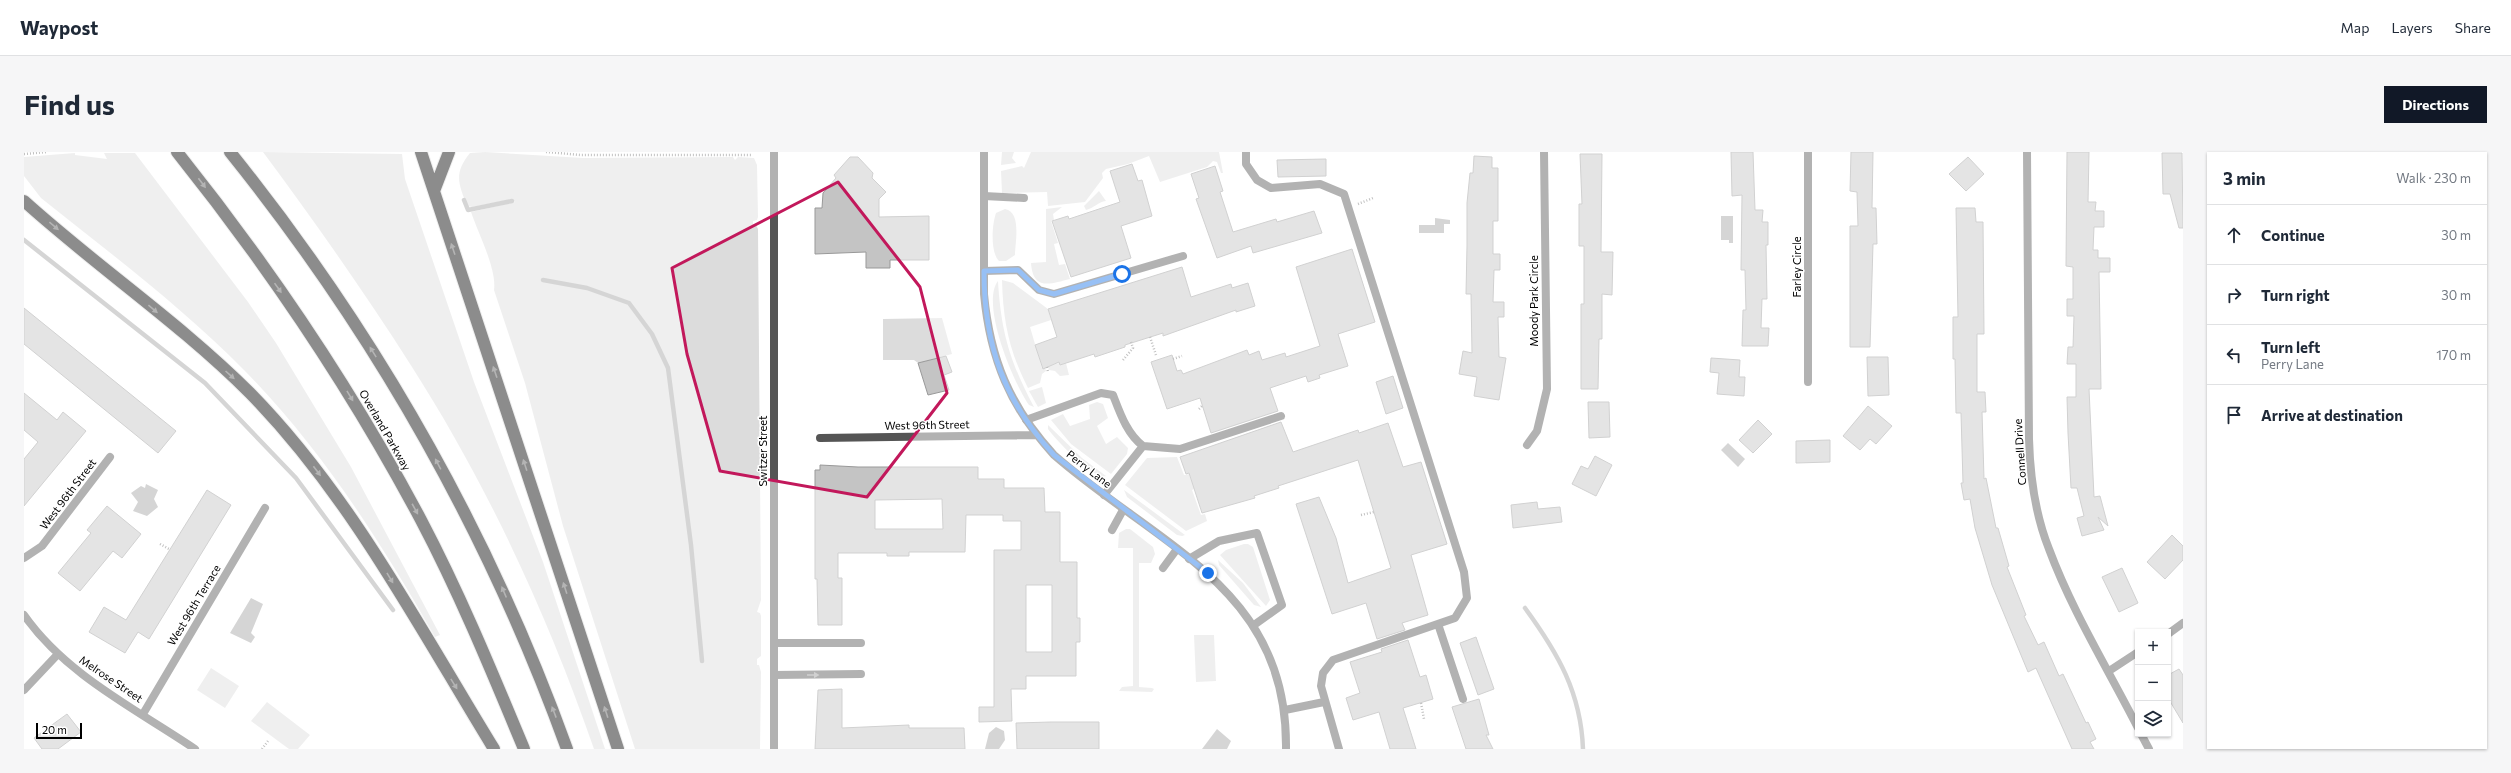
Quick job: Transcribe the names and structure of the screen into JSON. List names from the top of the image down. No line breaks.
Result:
{"streets":{"highway":["Overland Parkway"],"street":["Farley Circle","Moody Park Circle","West 96th Street","Switzer Street","Connell Drive","Perry Lane","West 96th Terrace","Melrose Street"]},"crossings":[["West 96th Street","Perry Lane"],["West 96th Terrace","Melrose Street"]],"scale_bar":"20 m","page":{"header":"Waypost","nav":["Map","Layers","Share"],"buttons":"Directions","title":"Find us","heading":["3 min","Walk · 230 m"],"list":[["Continue","30 m"],["Turn right","30 m"],["Turn left","Perry Lane","170 m"],"Arrive at destination"],"map_buttons":["+","−"],"scale":"20 m"}}
